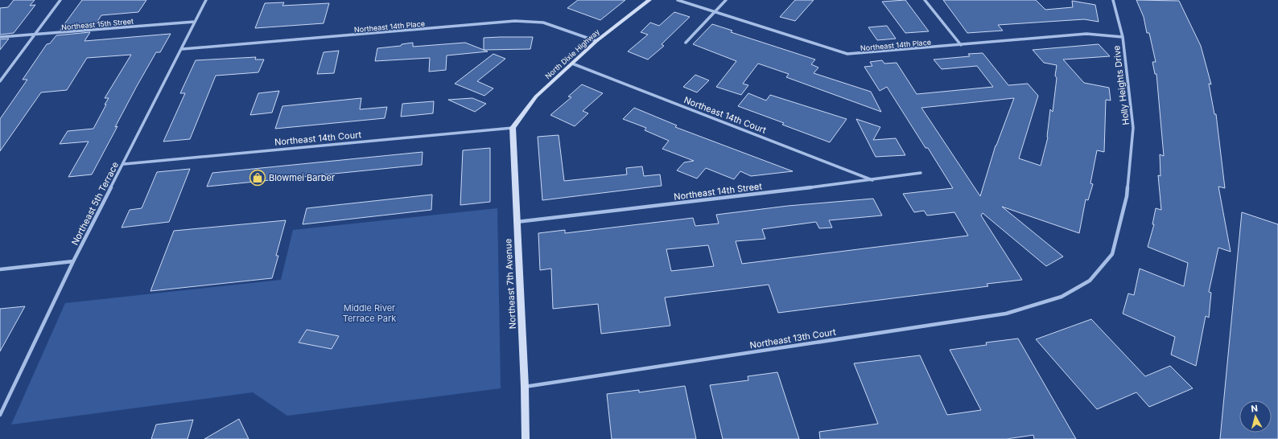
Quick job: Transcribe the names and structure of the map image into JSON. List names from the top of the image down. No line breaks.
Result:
{"streets":{"street":["Northeast 15th Street","Northeast 14th Place","North Dixie Highway","Holly Heights Drive","Northeast 14th Court","Northeast 14th Street","Northeast 5th Terrace","Northeast 7th Avenue","Northeast 13th Court"]},"crossings":[["Northeast 15th Street","Northeast 5th Terrace"],["Northeast 14th Place","North Dixie Highway"],["Northeast 14th Place","Holly Heights Drive"],["Northeast 14th Place","Northeast 5th Terrace"],["North Dixie Highway","Northeast 14th Court"],["North Dixie Highway","Northeast 7th Avenue"],["Holly Heights Drive","Northeast 13th Court"],["Northeast 14th Court","Northeast 14th Street"],["Northeast 14th Court","Northeast 5th Terrace"],["Northeast 14th Court","Northeast 7th Avenue"],["Northeast 14th Street","Northeast 7th Avenue"],["Northeast 7th Avenue","Northeast 13th Court"]],"parks":["Middle River Terrace Park"],"places":{"shop":["Blowmei Barber"]},"north":"top"}
